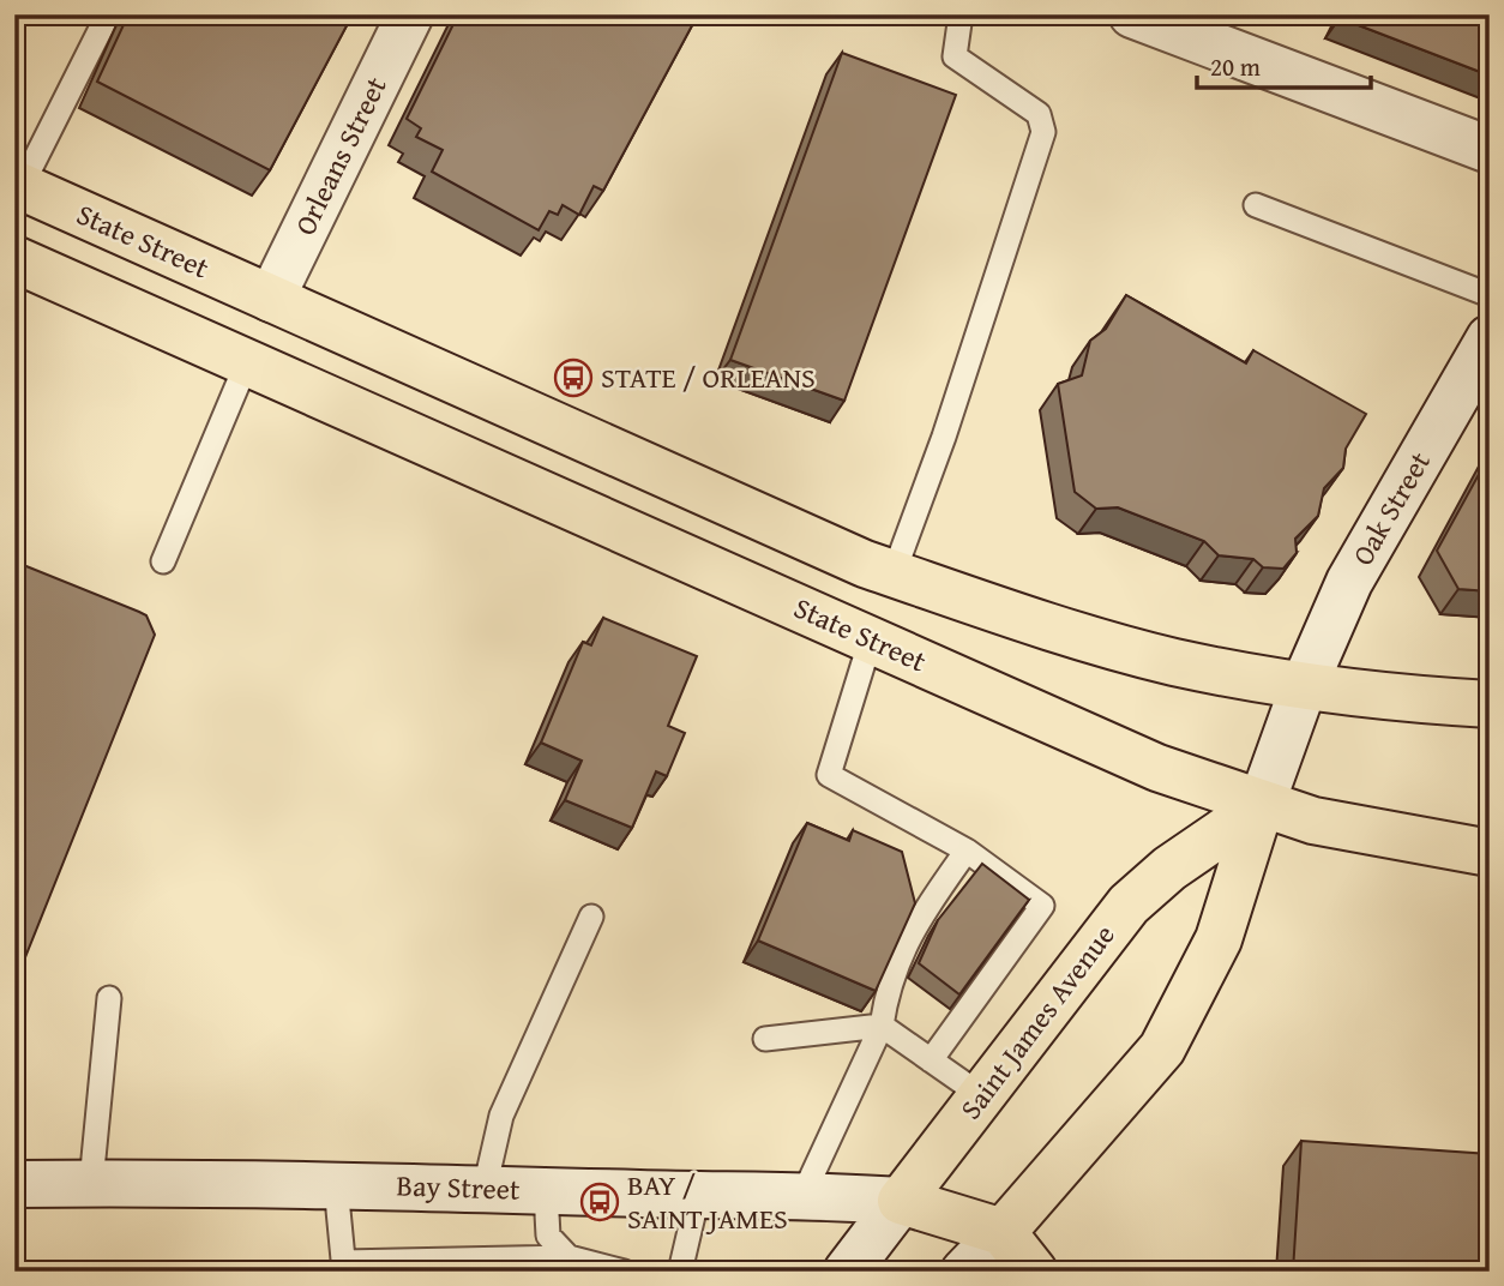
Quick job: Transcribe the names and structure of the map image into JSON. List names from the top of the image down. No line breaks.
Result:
{"streets":{"main road":["Orleans Street","State Street","Oak Street","Saint James Avenue","Bay Street"]},"crossings":[["Orleans Street","State Street"],["State Street","Oak Street"],["State Street","Saint James Avenue"],["Saint James Avenue","Bay Street"]],"places":{"bus stop":["STATE / ORLEANS","BAY / SAINT JAMES"]},"scale_bar":"20 m"}
